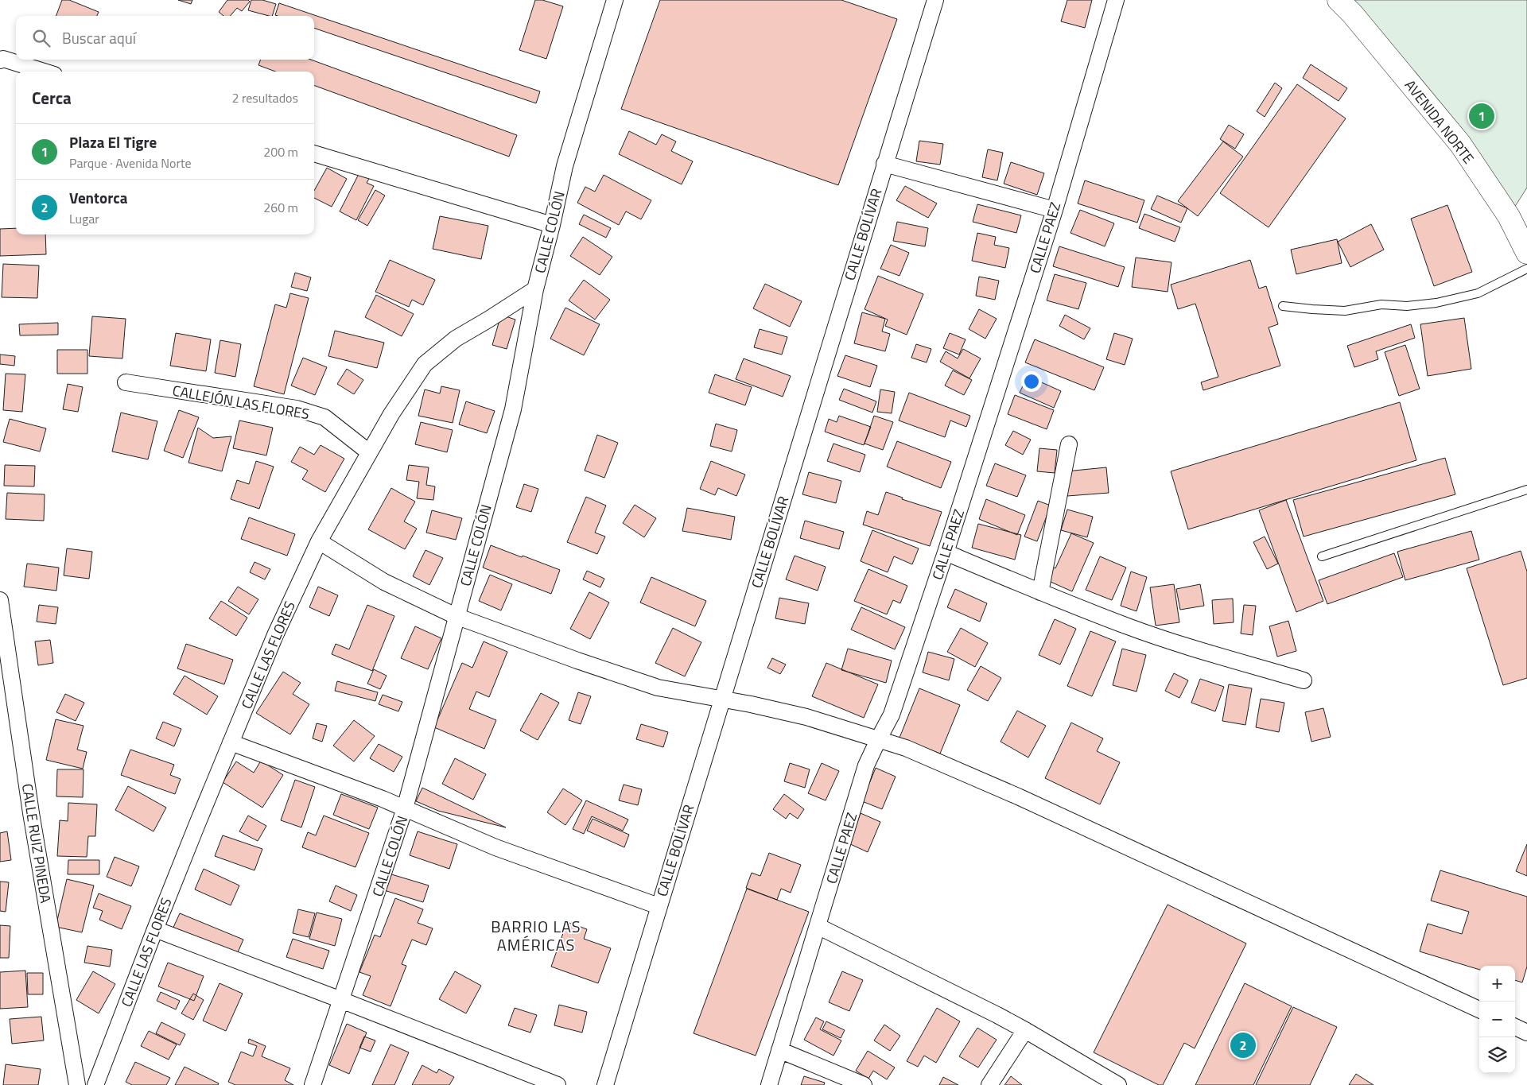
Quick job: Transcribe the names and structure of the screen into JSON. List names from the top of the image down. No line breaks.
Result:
{"streets":{"highway":["AVENIDA NORTE"],"street":["CALLE COLÓN","CALLE BOLÍVAR","CALLE PAEZ","CALLEJÓN LAS FLORES","CALLE LAS FLORES","CALLE RUIZ PINEDA"]},"crossings":[["CALLE COLÓN","CALLE LAS FLORES"],["CALLEJÓN LAS FLORES","CALLE LAS FLORES"]],"districts":["BARRIO LAS AMÉRICAS"],"page":{"search":"Buscar aquí","heading":["Cerca","2 resultados"],"pins":["1","2"],"list":[{"mark":"1","name":"Plaza El Tigre","note":"Parque · Avenida Norte","value":"200 m"},{"mark":"2","name":"Ventorca","note":"Lugar","value":"260 m"}],"map_buttons":["+","−"]}}
